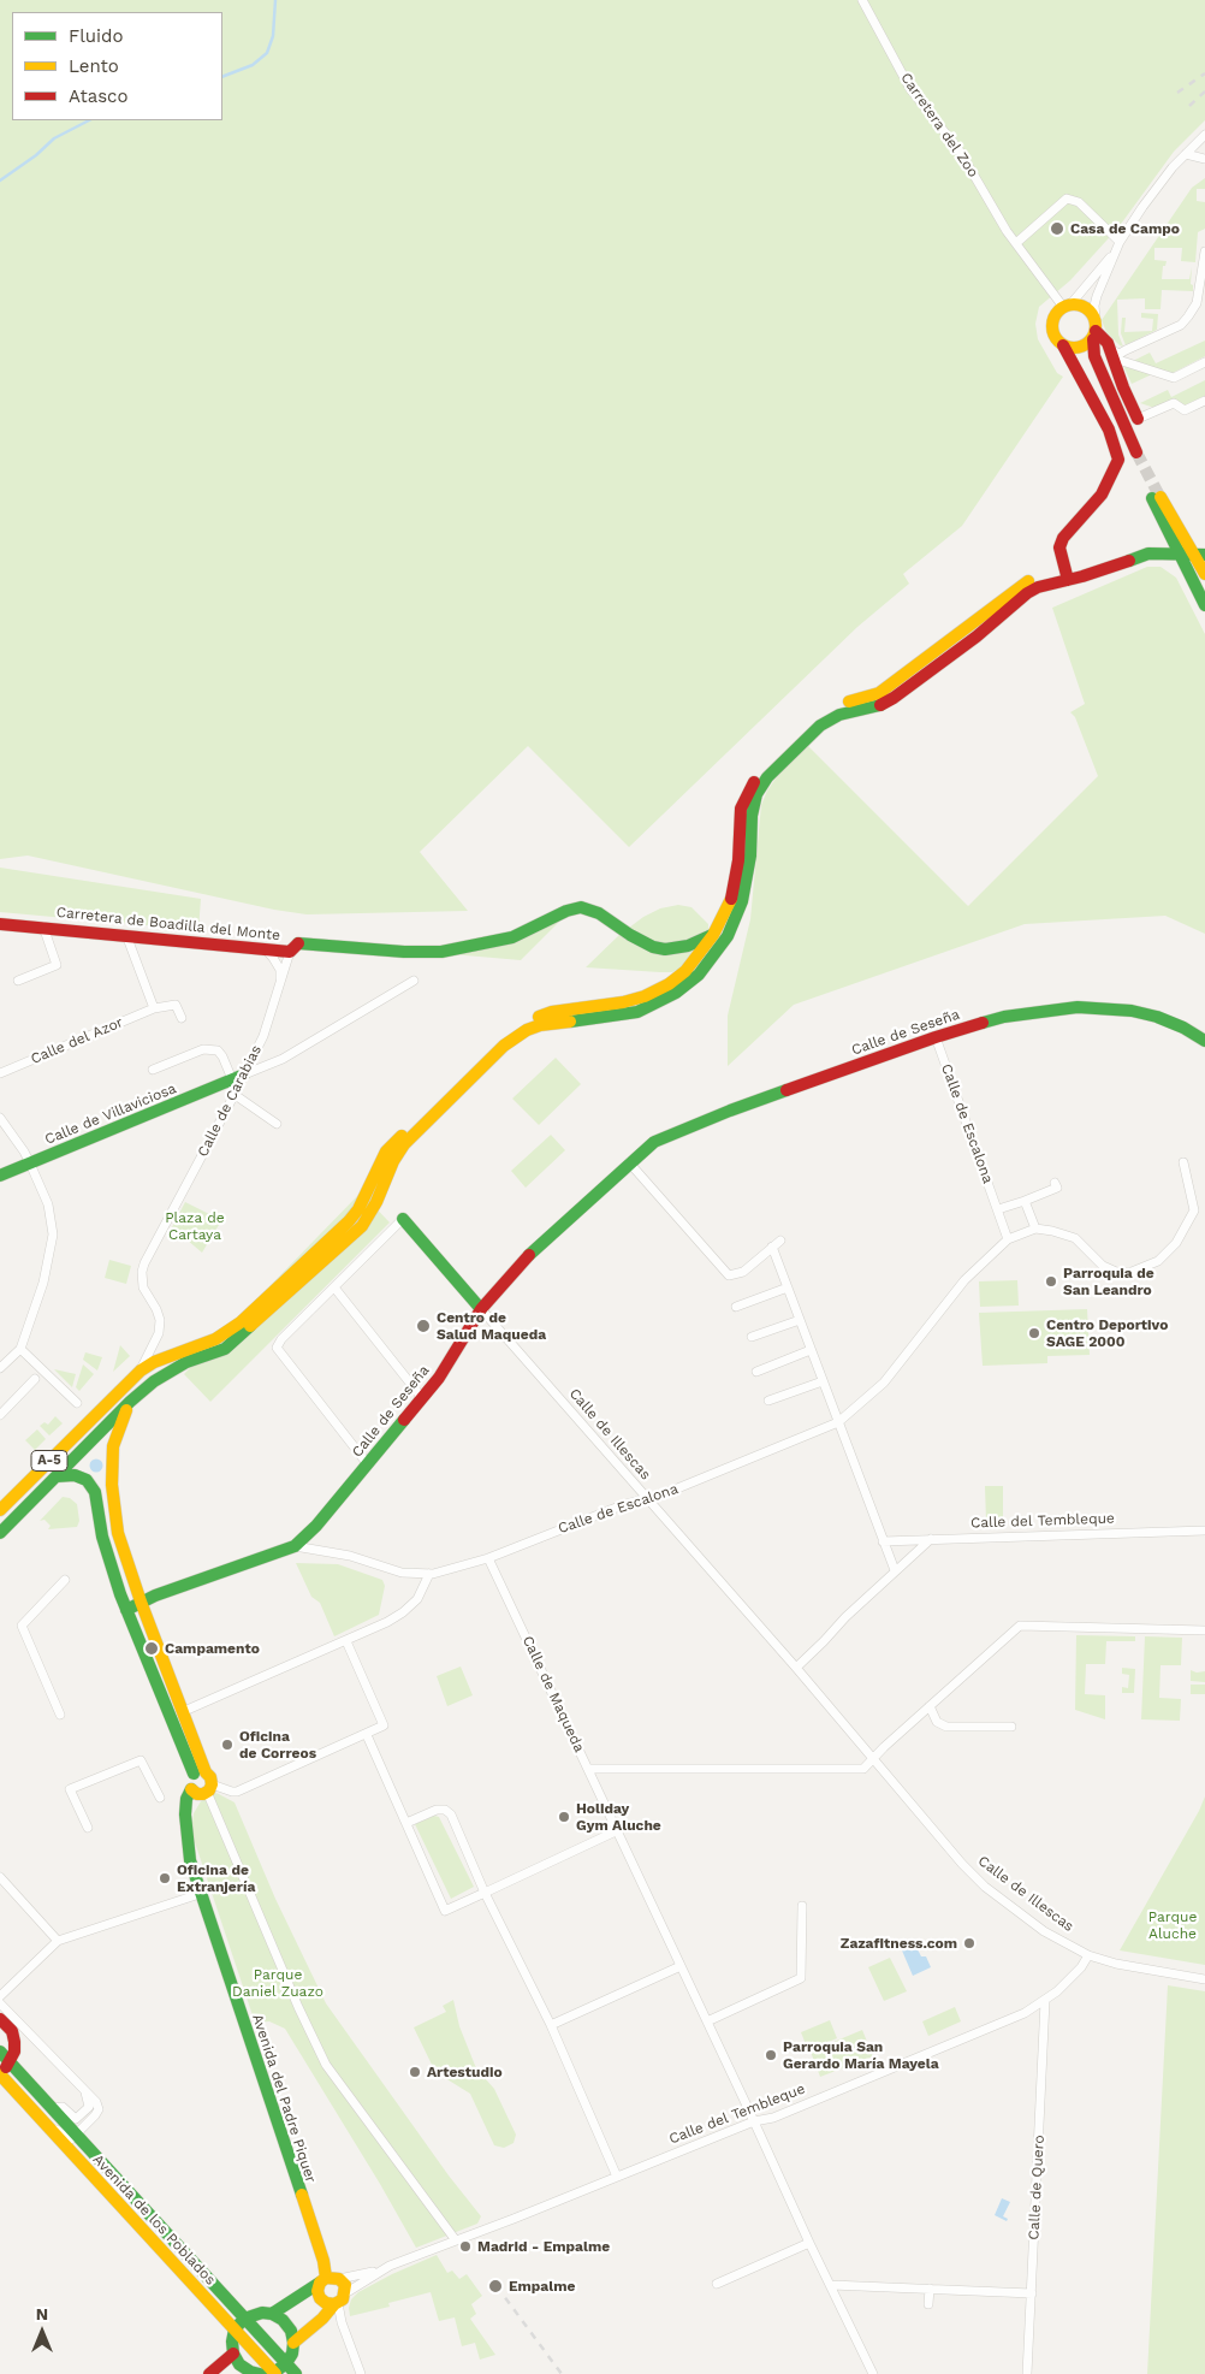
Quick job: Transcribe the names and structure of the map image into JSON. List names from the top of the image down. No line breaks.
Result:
{"streets":{"main road":["Carretera de Boadilla del Monte","Calle de Seseña","Calle de Villaviciosa","Calle de Illescas","A-5","Calle del Tembleque","Avenida del Padre Piquer","Avenida de los Poblados"],"street":["Carretera del Zoo","Calle del Azor","Calle de Carabias","Calle de Escalona","Calle de Maqueda","Calle de Quero"]},"crossings":[["Carretera de Boadilla del Monte","Calle de Carabias"],["Calle de Seseña","Calle de Escalona"],["Calle de Seseña","Calle de Illescas"],["Calle de Carabias","Calle de Villaviciosa"],["Calle de Carabias","A-5"],["Calle de Escalona","Calle de Illescas"],["Calle de Escalona","Calle de Maqueda"],["Calle de Illescas","Calle del Tembleque"],["Calle del Tembleque","Calle de Maqueda"],["Calle del Tembleque","Avenida del Padre Piquer"],["Calle del Tembleque","Calle de Quero"]],"parks":["Plaza de Cartaya","Parque Aluche","Parque Daniel Zuazo"],"places":["Casa de Campo","Parroquia de San Leandro","Centro de Salud Maqueda","Centro Deportivo SAGE 2000","Campamento","Oficina de Correos","Holiday Gym Aluche","Oficina de Extranjería","Zazafitness.com","Parroquia San Gerardo María Mayela","Artestudio","Madrid - Empalme","Empalme"],"legend":["Fluido","Lento","Atasco"],"north":"top"}
